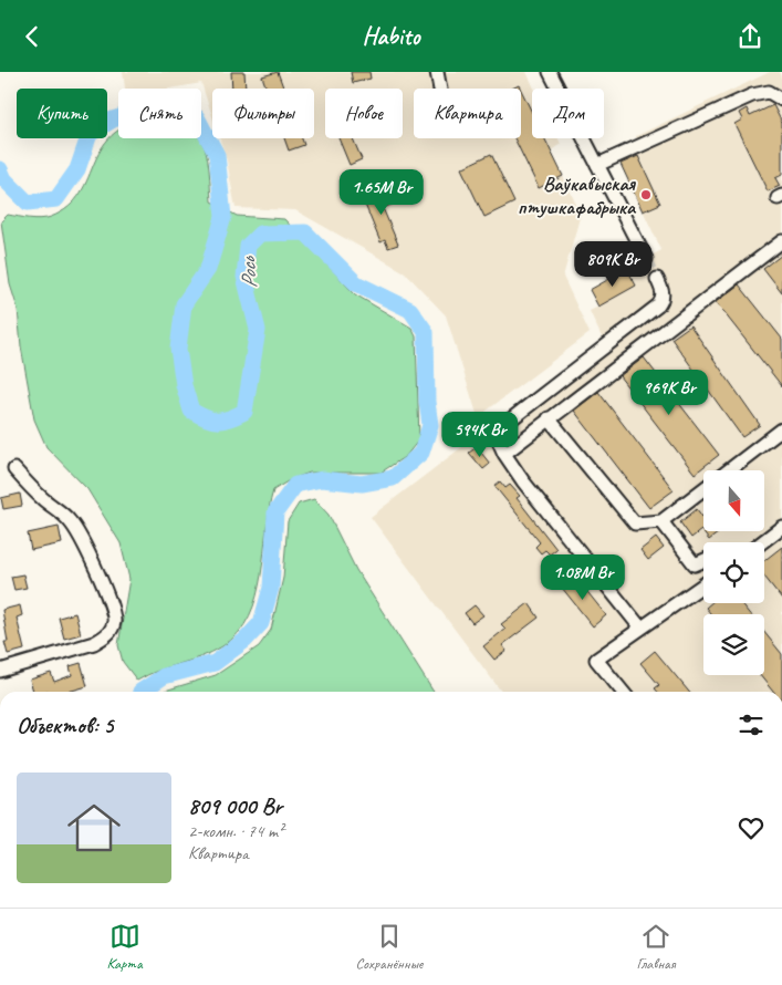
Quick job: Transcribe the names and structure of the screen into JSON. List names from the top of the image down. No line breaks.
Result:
{"water":["Рось"],"places":["Ваўкавыская птушкафабрыка"],"north":"bottom","page":{"header":"Habito","chip":["Купить","Снять","Фильтры","Новое","Квартира","Дом"],"price":["1.65M Br","809K Br","969K Br","594K Br","1.08M Br"],"heading":"Объектов: 5","list":[{"name":"809 000 Br","note":"2-комн. · 74 m² · Квартира"}],"tabs":["Карта","Сохранённые","Главная"]}}
